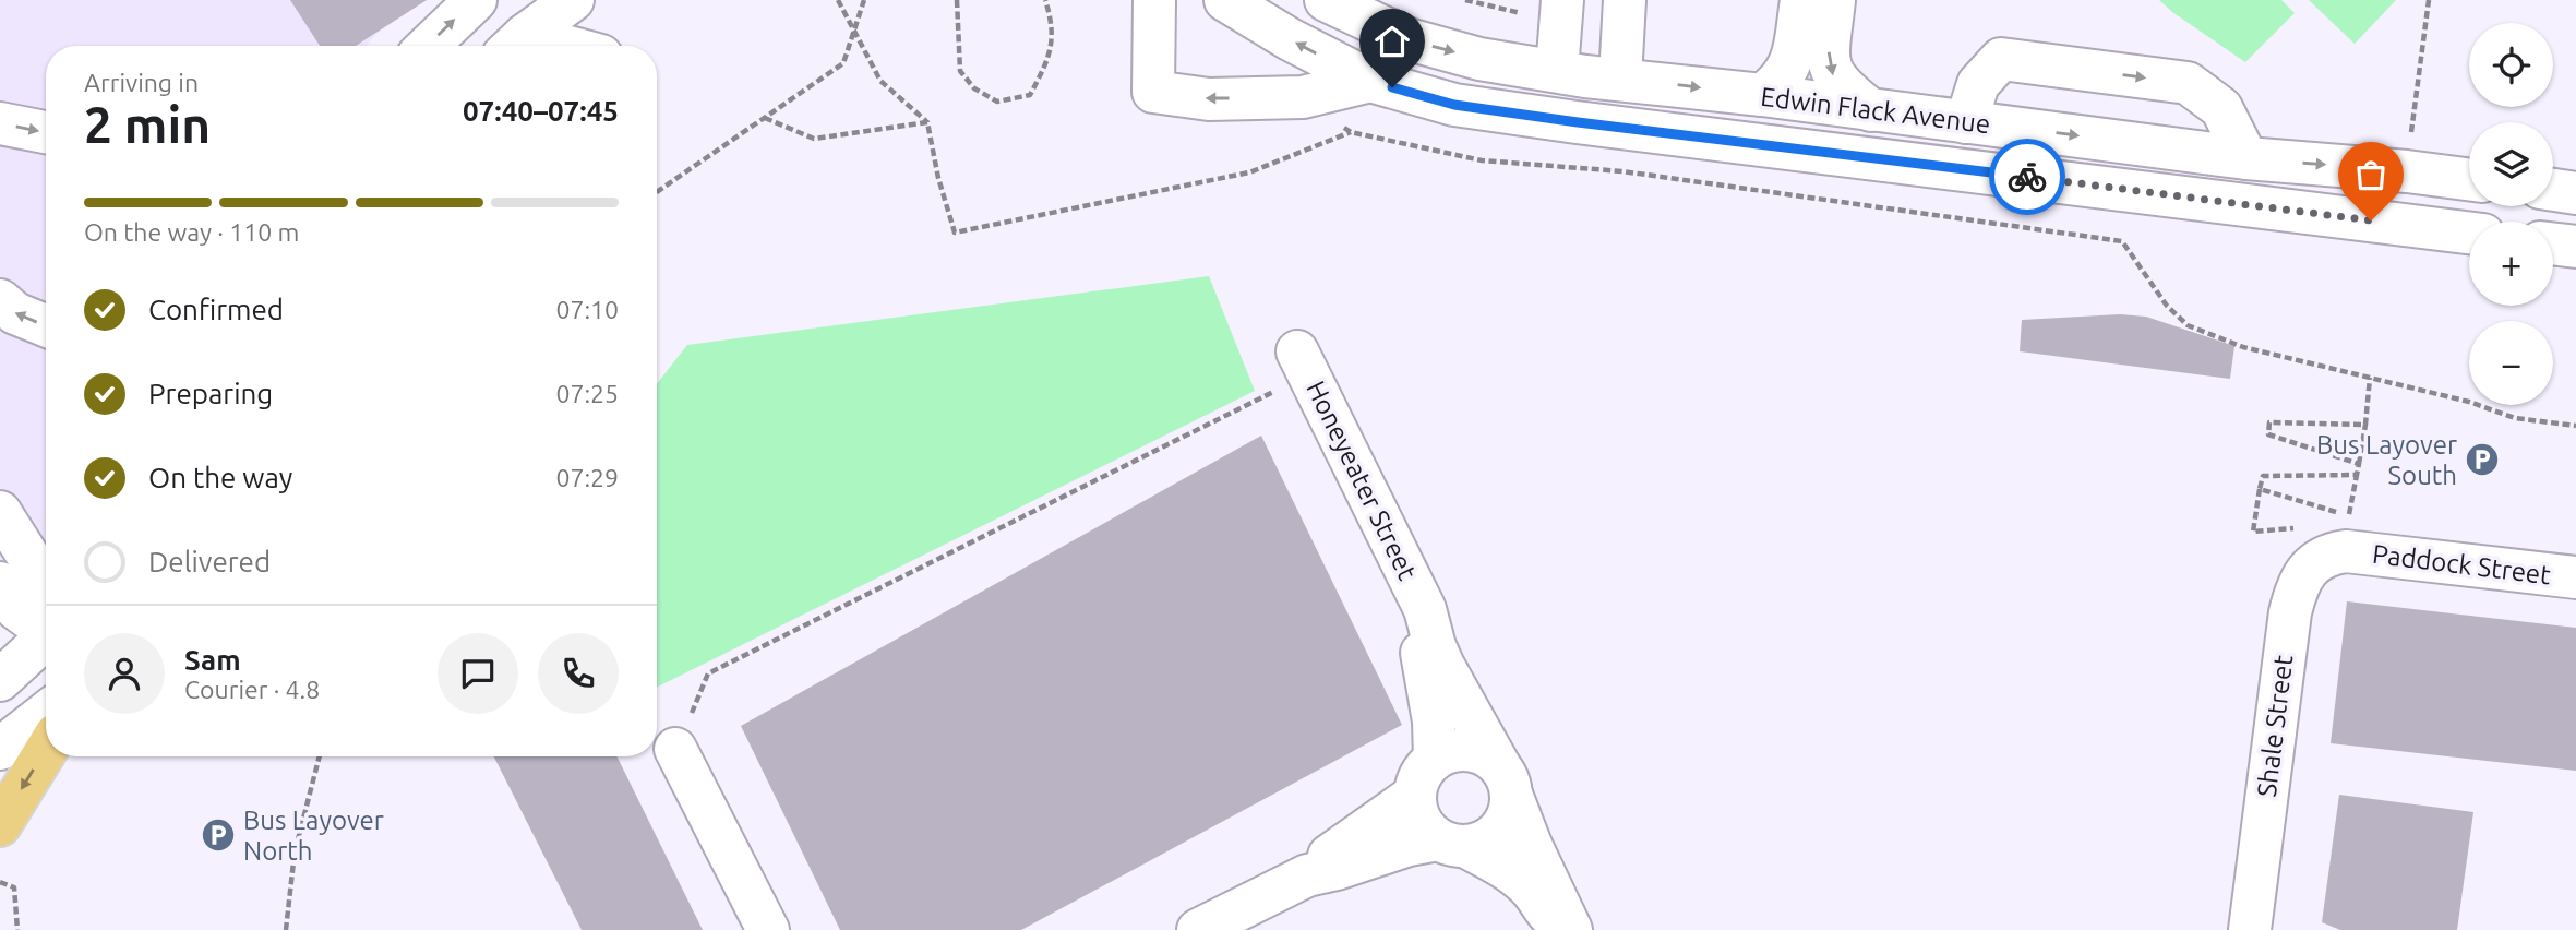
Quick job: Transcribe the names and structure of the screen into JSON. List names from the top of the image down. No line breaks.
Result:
{"streets":{"street":["Edwin Flack Avenue","Honeyeater Street","Paddock Street","Shale Street"]},"crossings":[["Paddock Street","Shale Street"]],"places":{"parking":["Bus Layover South","Bus Layover North"]},"page":{"map_buttons":["+","−"],"heading":["2 min","Arriving in","07:40–07:45"],"panel":["Sam","Courier · 4.8"],"bar":"On the way · 110 m","list":[["Confirmed","07:10"],["Preparing","07:25"],["On the way","07:29"],"Delivered"]}}
